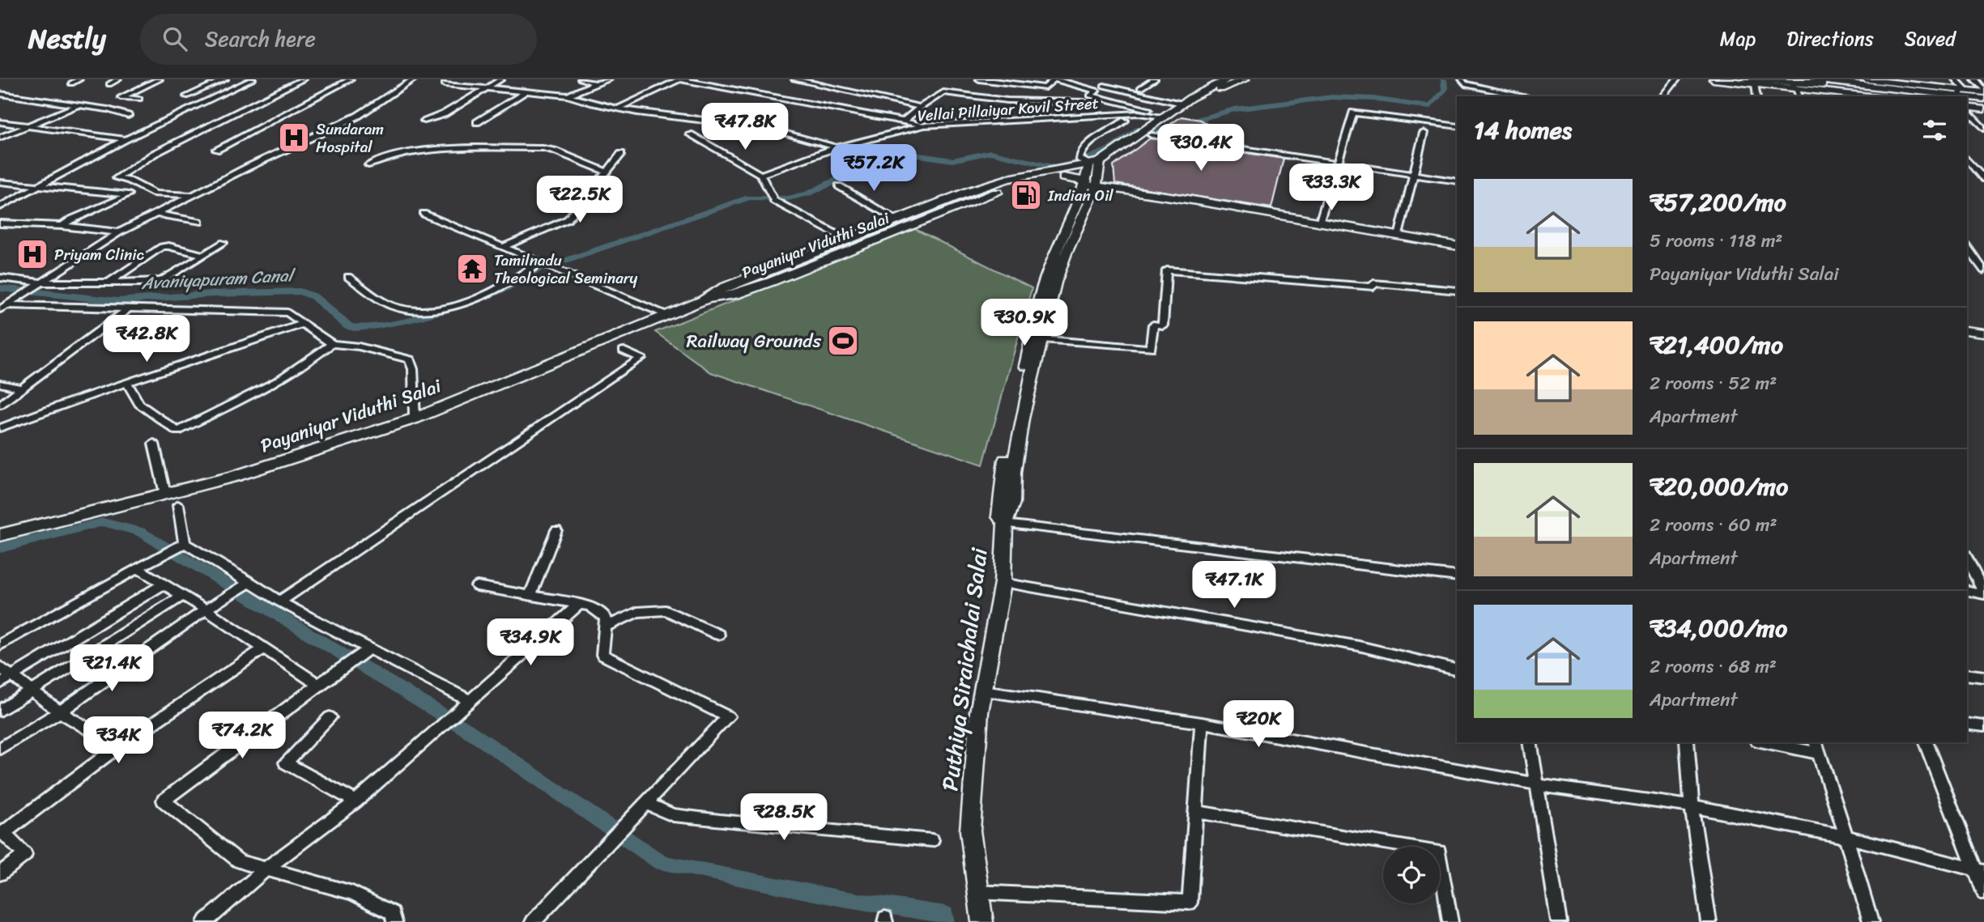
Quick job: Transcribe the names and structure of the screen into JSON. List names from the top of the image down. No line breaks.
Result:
{"streets":{"main road":["Payaniyar Viduthi Salai","Puthiya Siraichalai Salai"],"street":["Vellai Pillaiyar Kovil Street"]},"crossings":[["Payaniyar Viduthi Salai","Puthiya Siraichalai Salai"]],"water":["Avaniyapuram Canal"],"places":{"hospital":["Sundaram Hospital","Priyam Clinic"],"fuel station":["Indian Oil"],"temple":["Tamilnadu Theological Seminary"],"sports":["Railway Grounds"]},"page":{"header":"Nestly","search":"Search here","nav":["Map","Directions","Saved"],"heading":"14 homes","price":["₹47.8K","₹30.4K","₹57.2K","₹33.3K","₹22.5K","₹30.9K","₹42.8K","₹47.1K","₹34.9K","₹21.4K","₹20K","₹74.2K","₹34K","₹28.5K"],"list":[{"name":"₹57,200/mo","note":"5 rooms · 118 m² · Payaniyar Viduthi Salai"},{"name":"₹21,400/mo","note":"2 rooms · 52 m² · Apartment"},{"name":"₹20,000/mo","note":"2 rooms · 60 m² · Apartment"},{"name":"₹34,000/mo","note":"2 rooms · 68 m² · Apartment"}]}}
